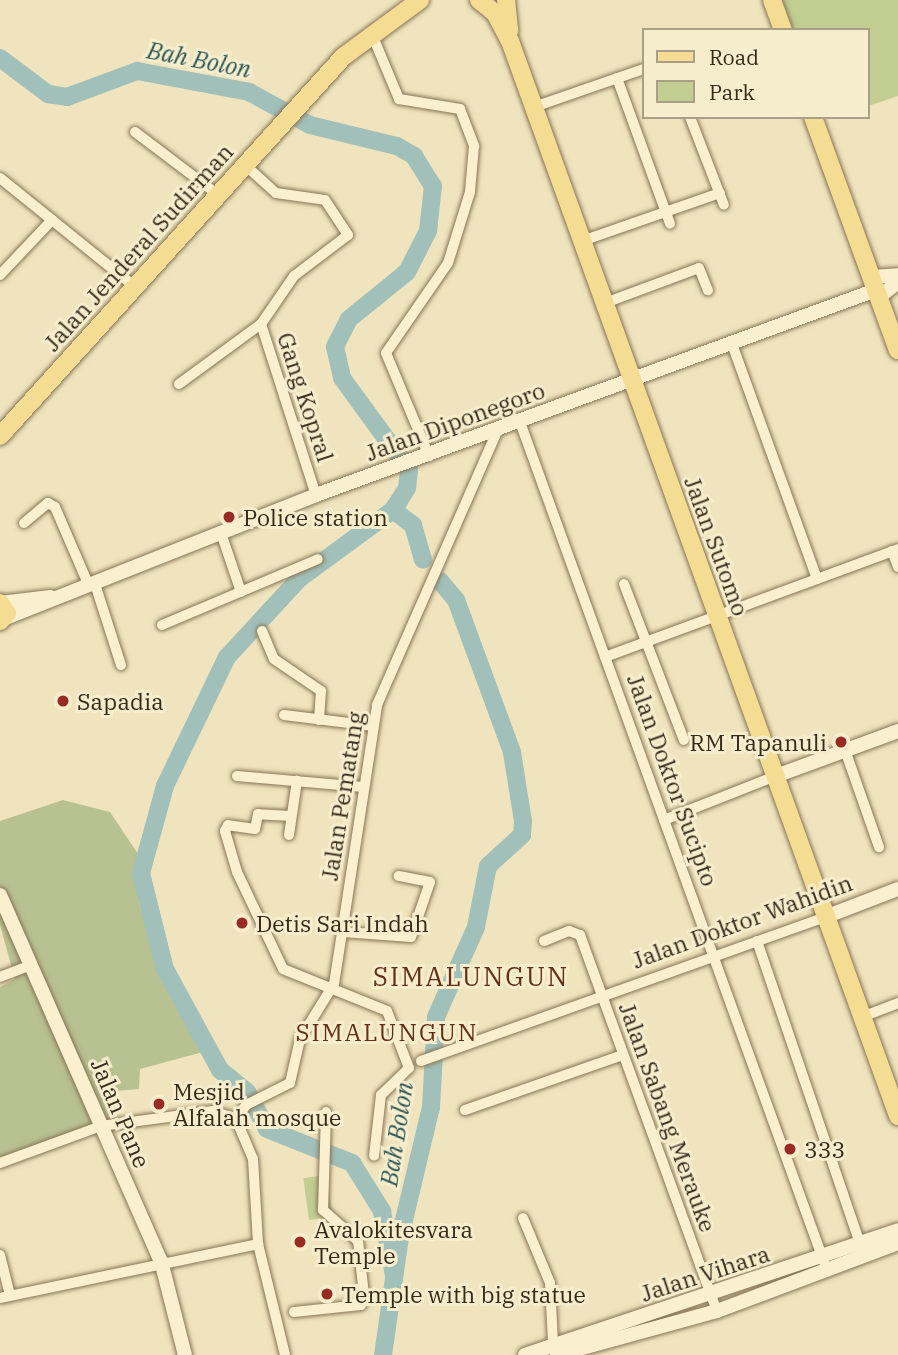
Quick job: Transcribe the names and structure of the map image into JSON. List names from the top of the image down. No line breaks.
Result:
{"streets":{"main road":["Jalan Jenderal Sudirman","Jalan Sutomo"],"street":["Gang Kopral","Jalan Diponegoro","Jalan Doktor Sucipto","Jalan Pematang","Jalan Doktor Wahidin","Jalan Pane","Jalan Sabang Merauke","Jalan Vihara"]},"crossings":[["Jalan Jenderal Sudirman","Gang Kopral"],["Gang Kopral","Jalan Diponegoro"],["Jalan Diponegoro","Jalan Sutomo"],["Jalan Diponegoro","Jalan Doktor Sucipto"],["Jalan Diponegoro","Jalan Pematang"],["Jalan Sutomo","Jalan Doktor Wahidin"],["Jalan Doktor Sucipto","Jalan Doktor Wahidin"],["Jalan Doktor Sucipto","Jalan Vihara"],["Jalan Doktor Wahidin","Jalan Sabang Merauke"],["Jalan Sabang Merauke","Jalan Vihara"]],"districts":["SIMALUNGUN","SIMALUNGUN"],"water":["Bah Bolon"],"places":["Police station","Sapadia","RM Tapanuli","Detis Sari Indah","Mesjid Alfalah mosque","333","Avalokitesvara Temple","Temple with big statue"],"legend":["Road","Park"]}
